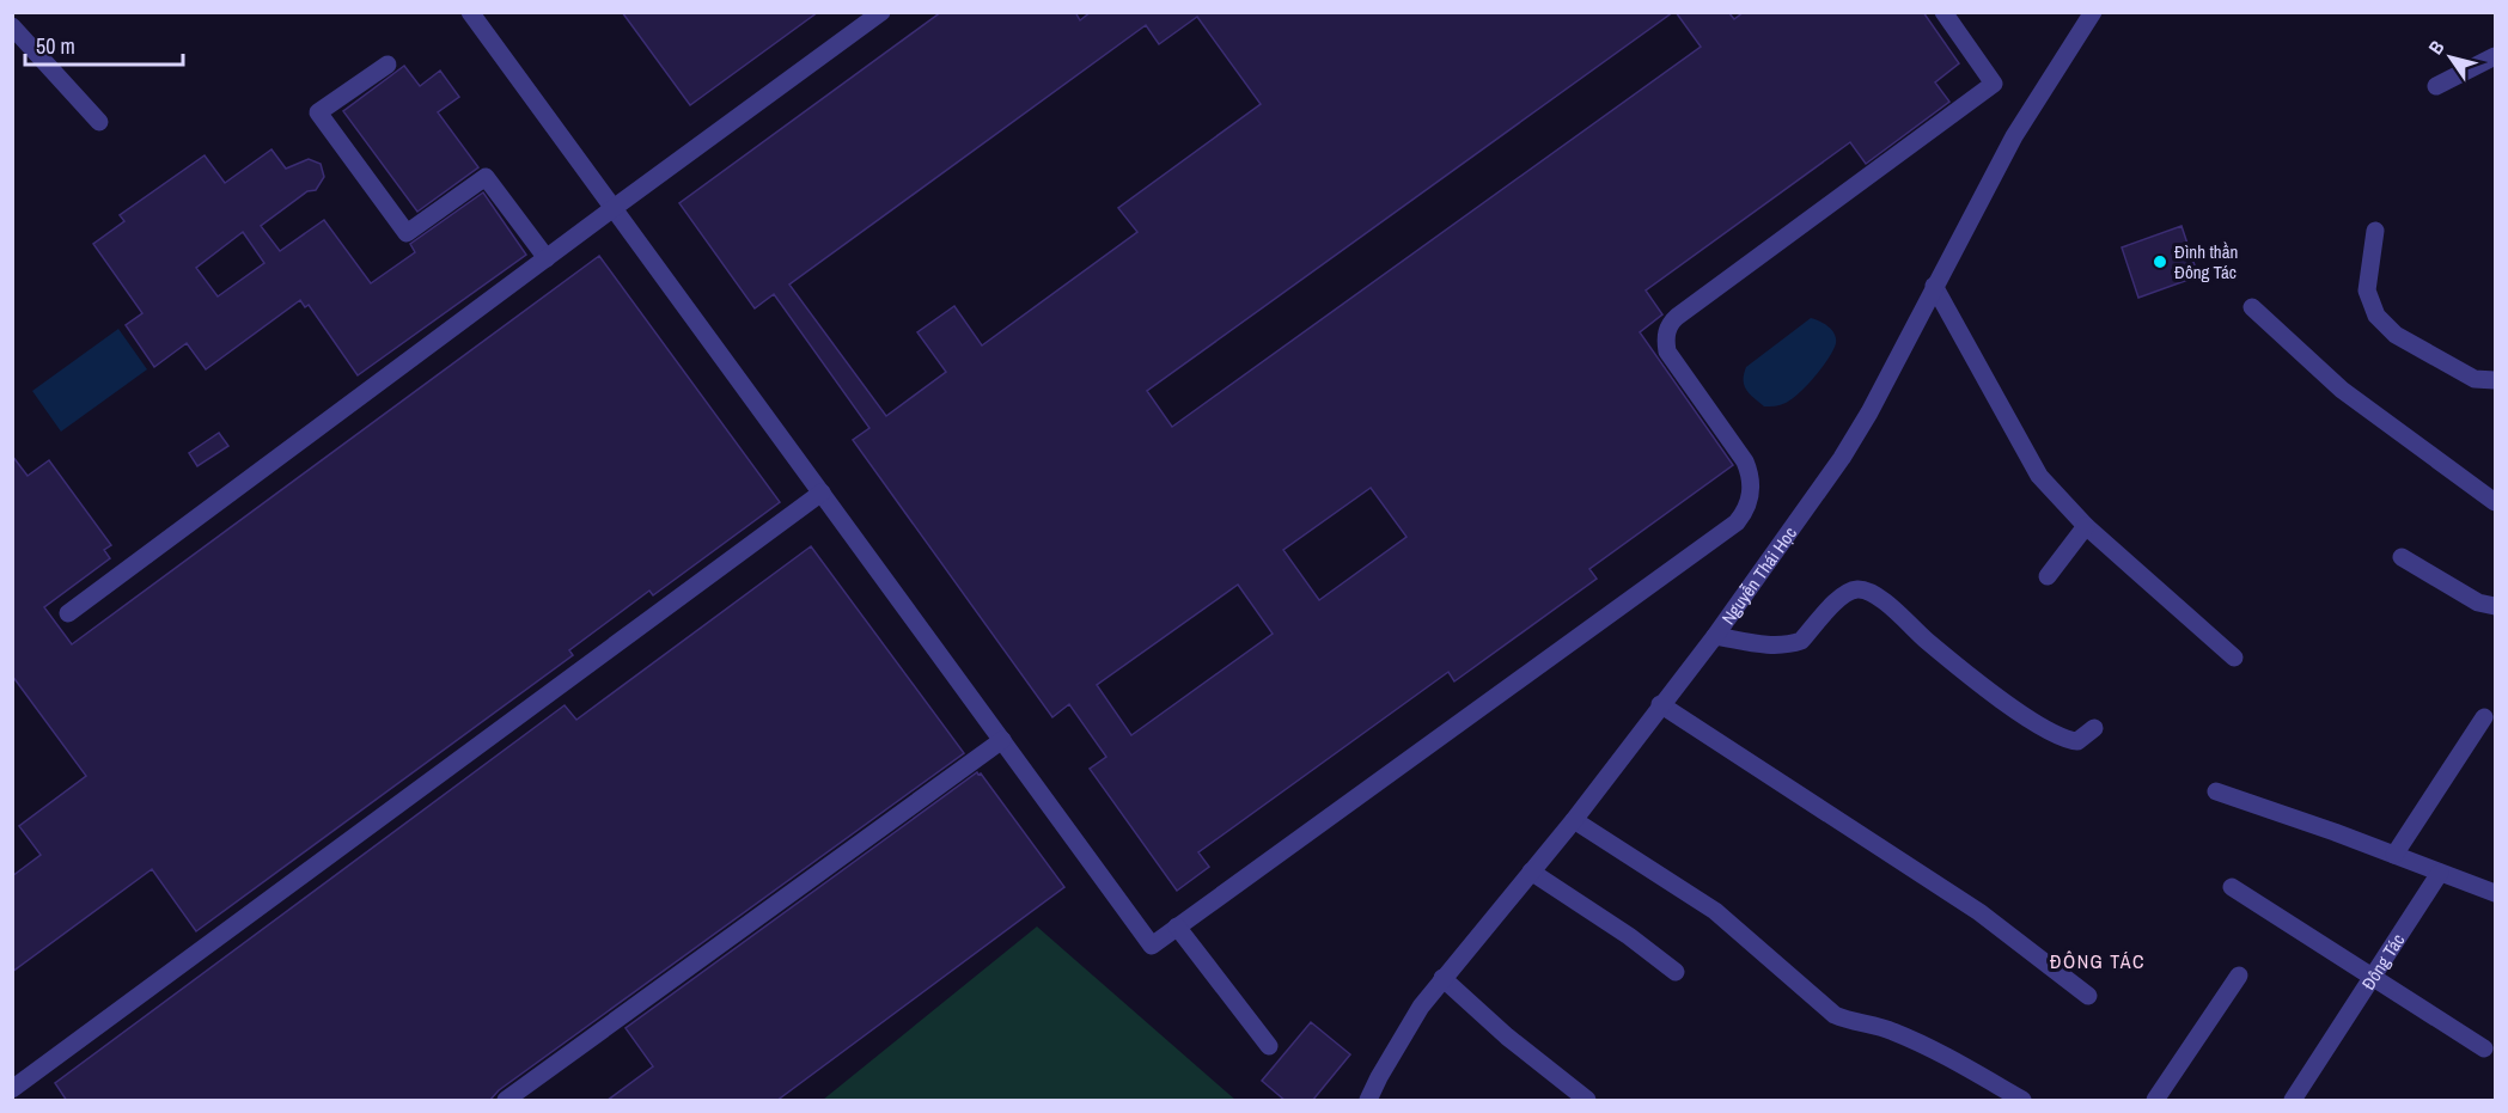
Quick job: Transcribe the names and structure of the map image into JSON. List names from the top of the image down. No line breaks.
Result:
{"streets":{"street":["Nguyễn Thái Học","Đông Tác"]},"districts":["ĐÔNG TÁC"],"places":["Đình thần Đông Tác"],"scale_bar":"50 m","north":"top left"}
